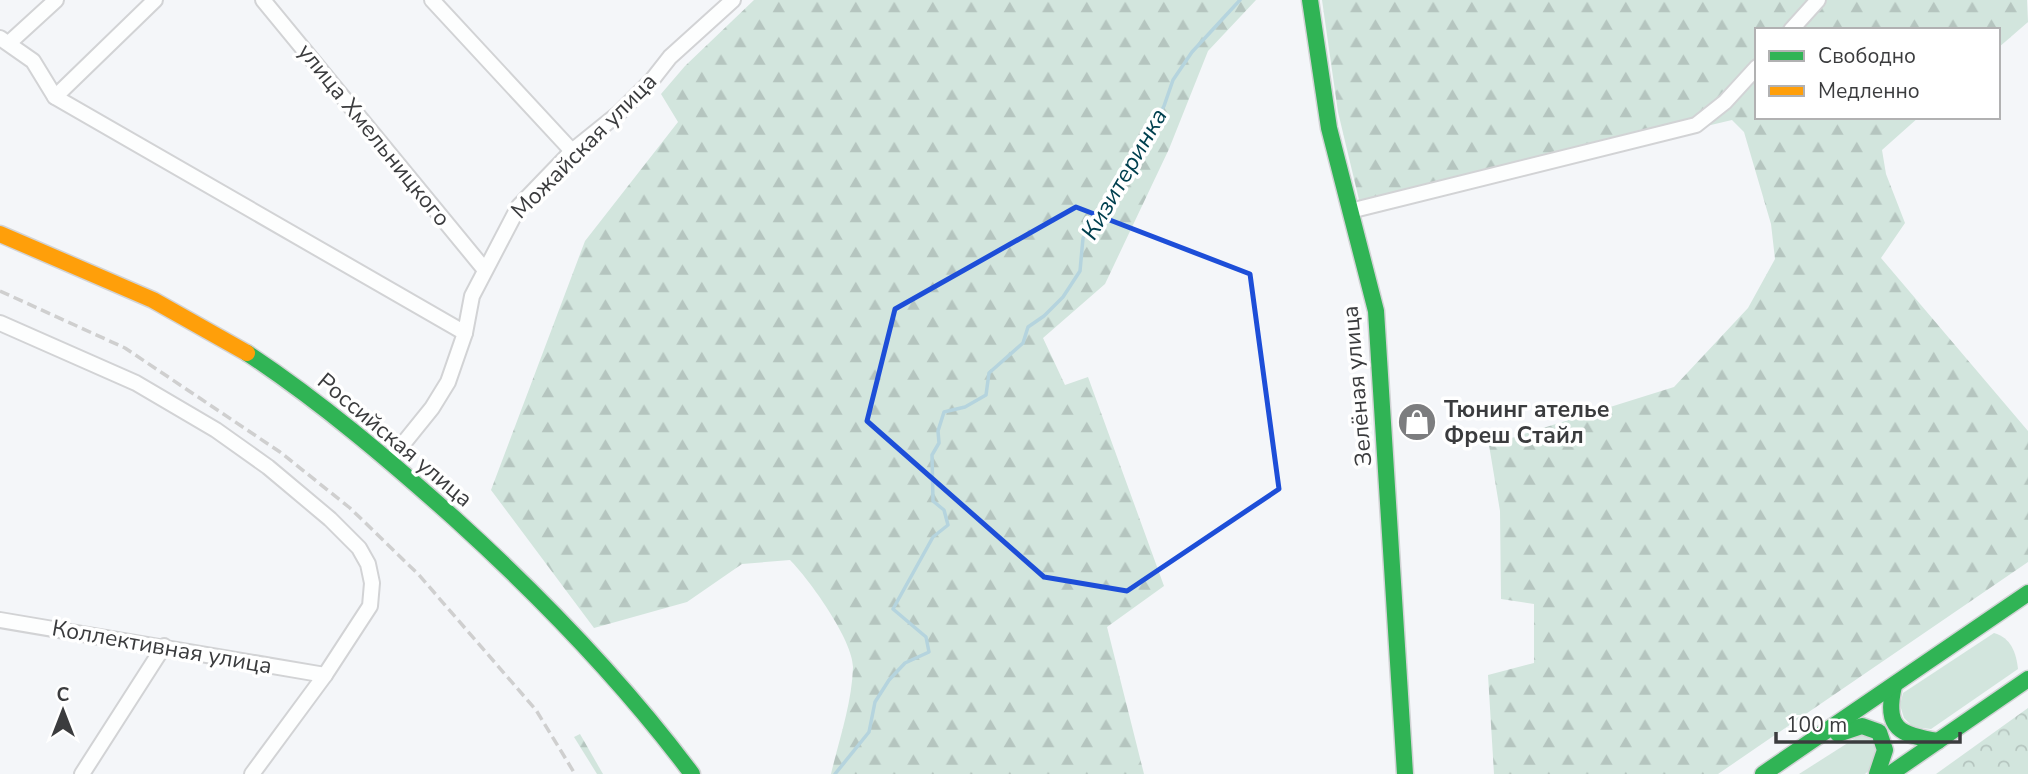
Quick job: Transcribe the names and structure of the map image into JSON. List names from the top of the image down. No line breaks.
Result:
{"streets":{"main road":["Зелёная улица","Российская улица"],"street":["улица Хмельницкого","Можайская улица","Коллективная улица"]},"crossings":[["улица Хмельницкого","Можайская улица"],["Можайская улица","Российская улица"]],"water":["Кизитеринка"],"places":{"shop":["Тюнинг ателье Фреш Стайл"]},"legend":["Свободно","Медленно"],"scale_bar":"100 m","north":"top"}
